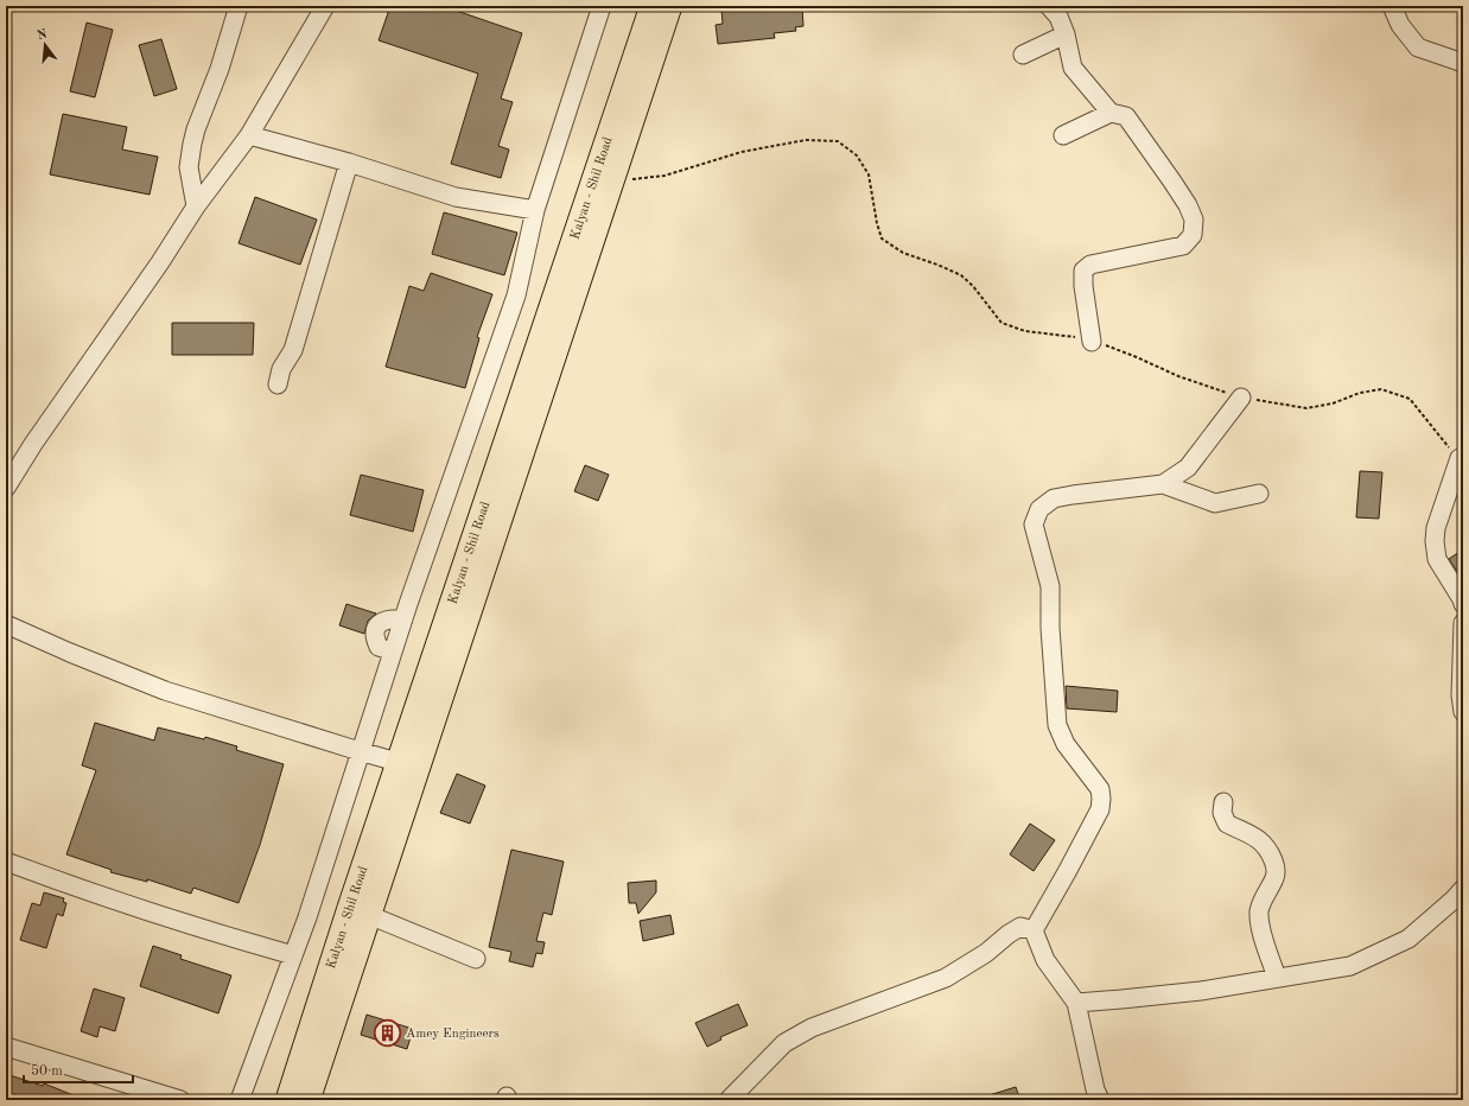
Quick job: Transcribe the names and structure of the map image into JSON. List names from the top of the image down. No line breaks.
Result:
{"streets":{"main road":["Kalyan - Shil Road"]},"places":{"building":["Amey Engineers"]},"scale_bar":"50 m","north":"top"}
